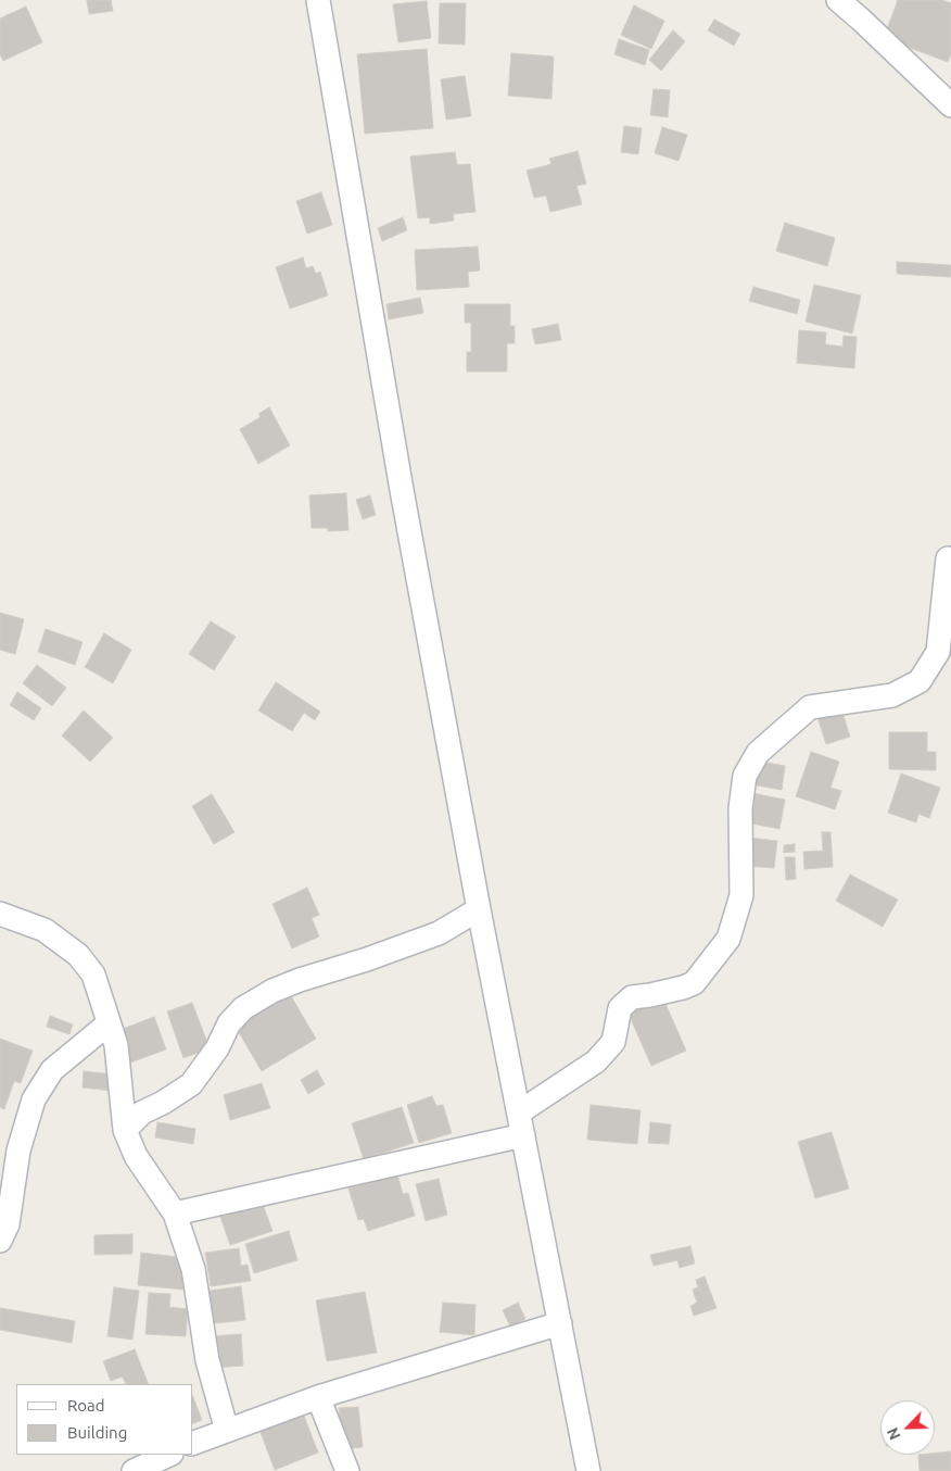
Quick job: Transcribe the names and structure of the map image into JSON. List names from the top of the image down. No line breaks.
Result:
{"legend":["Road","Building"],"north":"bottom left"}
